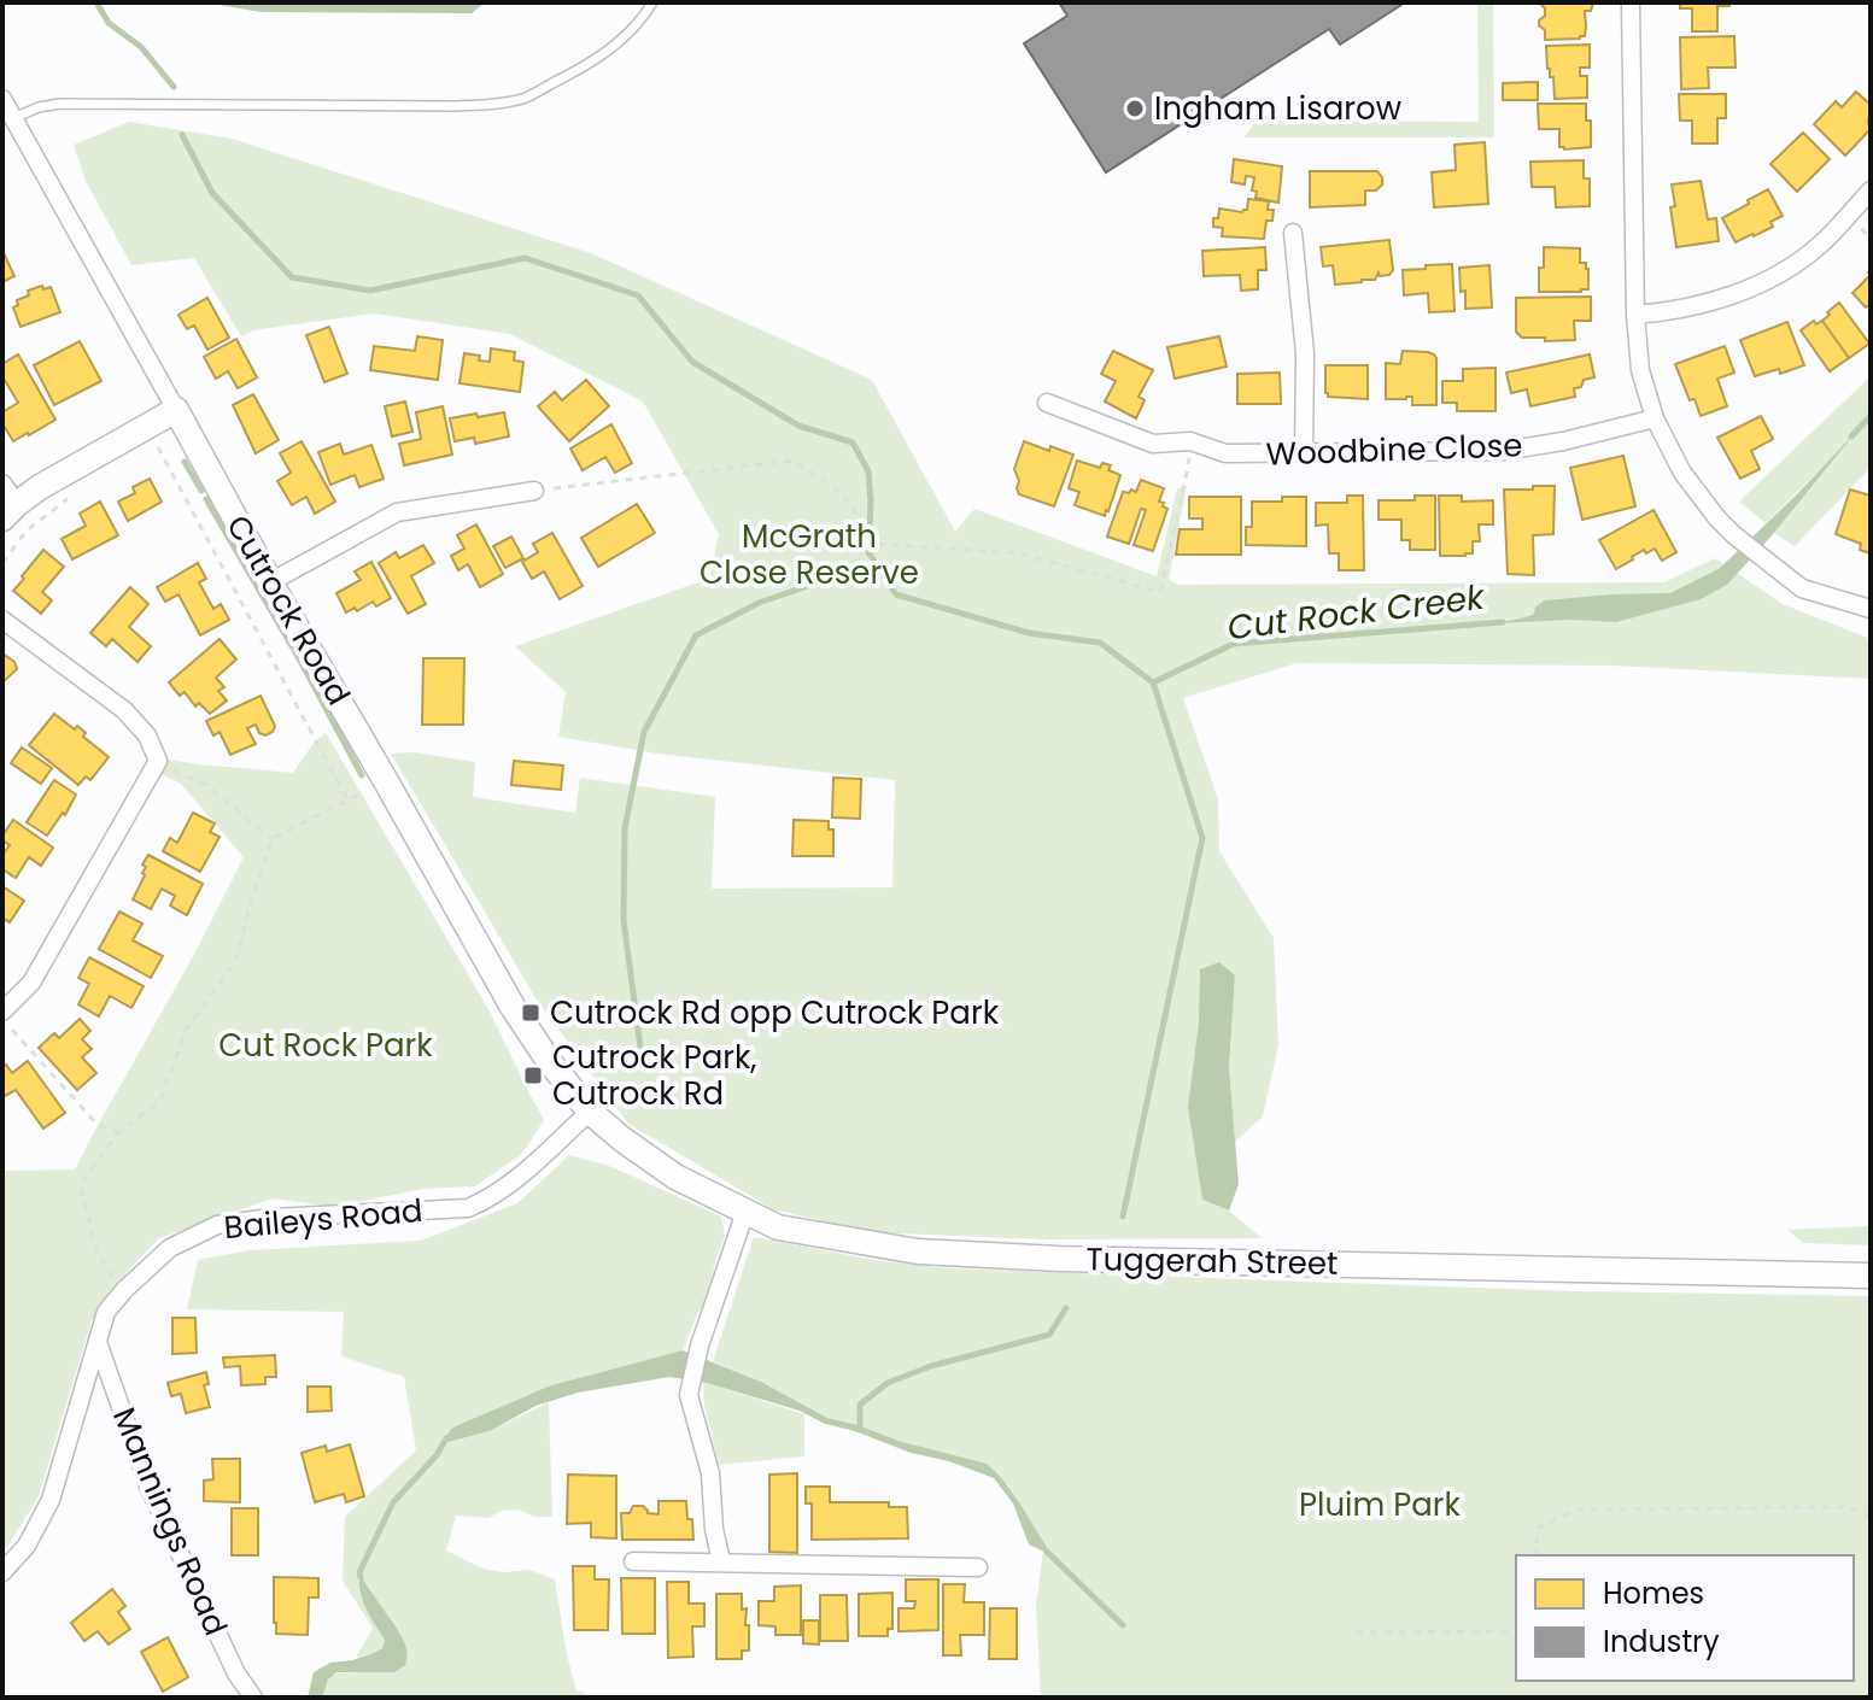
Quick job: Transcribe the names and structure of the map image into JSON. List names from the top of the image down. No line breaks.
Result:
{"streets":{"street":["Woodbine Close","Cutrock Road","Baileys Road","Tuggerah Street","Mannings Road"]},"crossings":[["Cutrock Road","Baileys Road"],["Cutrock Road","Tuggerah Street"],["Baileys Road","Tuggerah Street"],["Baileys Road","Mannings Road"]],"water":["Cut Rock Creek"],"parks":["McGrath Close Reserve","Cut Rock Park","Pluim Park"],"places":{"other":["Ingham Lisarow"],"transit":["Cutrock Rd opp Cutrock Park","Cutrock Park, Cutrock Rd"]},"legend":["Homes","Industry"]}
